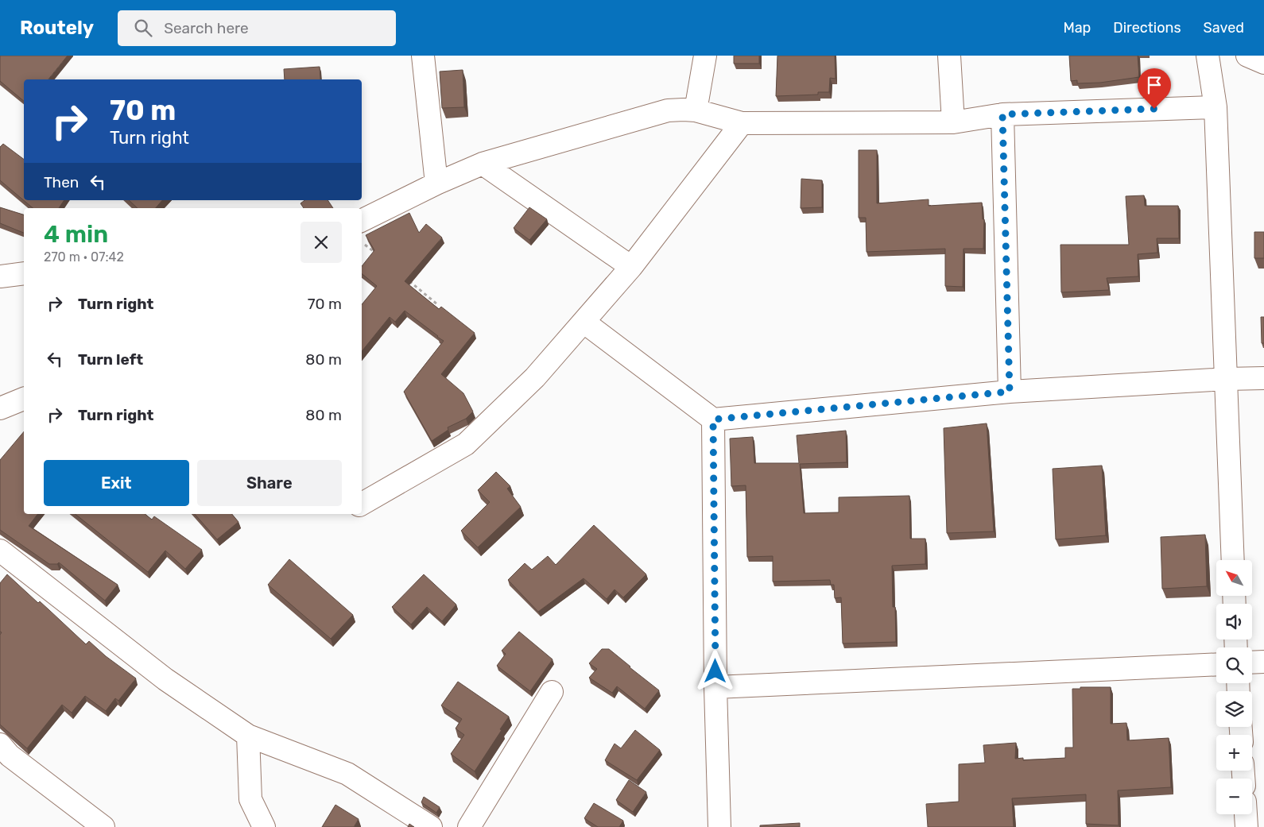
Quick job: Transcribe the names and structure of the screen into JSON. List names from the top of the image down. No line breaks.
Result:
{"north":"top left","page":{"header":"Routely","search":"Search here","nav":["Map","Directions","Saved"],"turn":["70 m","Turn right"],"then":"Then","heading":["4 min","270 m · 07:42"],"list":[{"name":"Turn right","value":"70 m"},{"name":"Turn left","value":"80 m"},{"name":"Turn right","value":"80 m"}],"buttons":["Exit","Share"],"map_buttons":["+","−"]}}
